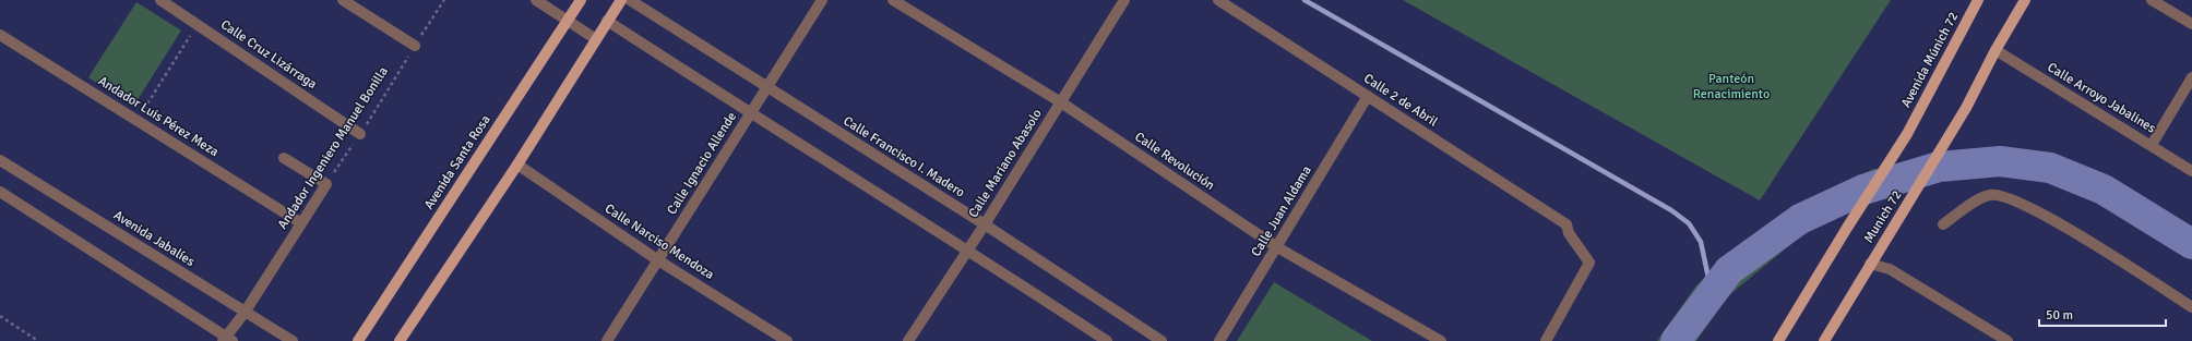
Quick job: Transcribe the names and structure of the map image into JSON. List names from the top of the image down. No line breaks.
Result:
{"streets":{"main road":["Avenida Múnich 72","Avenida Santa Rosa","Munich 72"],"street":["Calle Cruz Lizárraga","Calle Arroyo Jabalines","Calle 2 de Abril","Andador Luis Pérez Meza","Andador Ingeniero Manuel Bonilla","Calle Francisco I. Madero","Calle Revolución","Calle Ignacio Allende","Calle Mariano Abasolo","Calle Juan Aldama","Avenida Jabalíes","Calle Narciso Mendoza"]},"crossings":[["Calle Cruz Lizárraga","Andador Ingeniero Manuel Bonilla"],["Avenida Múnich 72","Munich 72"],["Calle Arroyo Jabalines","Munich 72"],["Calle 2 de Abril","Calle Juan Aldama"],["Andador Luis Pérez Meza","Andador Ingeniero Manuel Bonilla"],["Andador Ingeniero Manuel Bonilla","Avenida Jabalíes"],["Calle Francisco I. Madero","Calle Ignacio Allende"],["Calle Francisco I. Madero","Calle Mariano Abasolo"],["Calle Revolución","Calle Mariano Abasolo"],["Calle Revolución","Calle Juan Aldama"],["Calle Ignacio Allende","Calle Narciso Mendoza"]],"parks":["Panteón Renacimiento"],"scale_bar":"50 m"}
